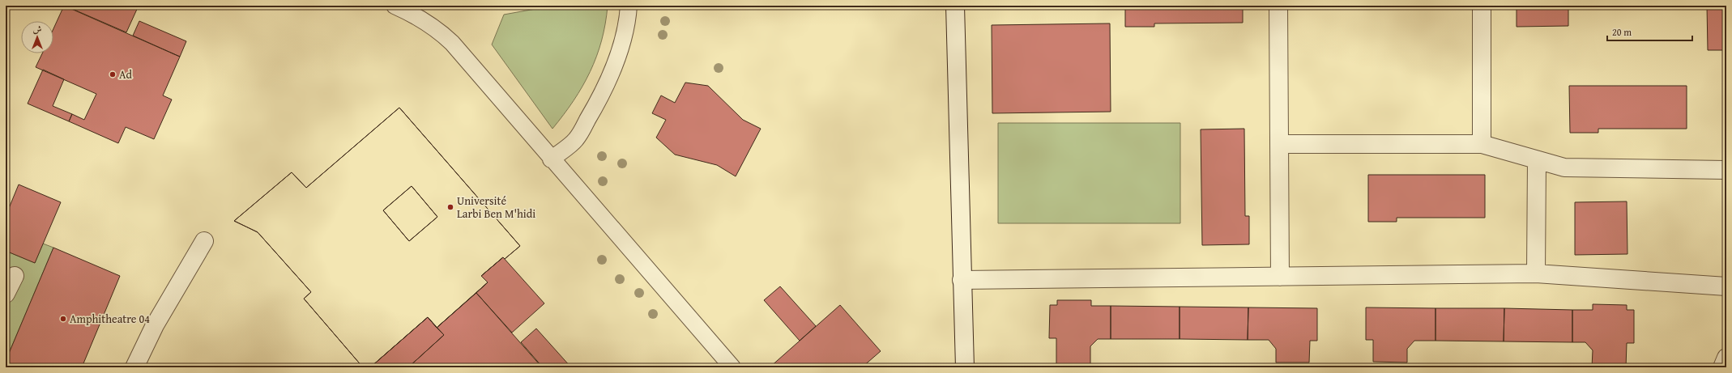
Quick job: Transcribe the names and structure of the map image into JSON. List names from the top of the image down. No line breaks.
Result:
{"places":["Ad","Université Larbi Ben M'hidi","Amphitheatre 04"],"scale_bar":"20 m","north":"top"}
